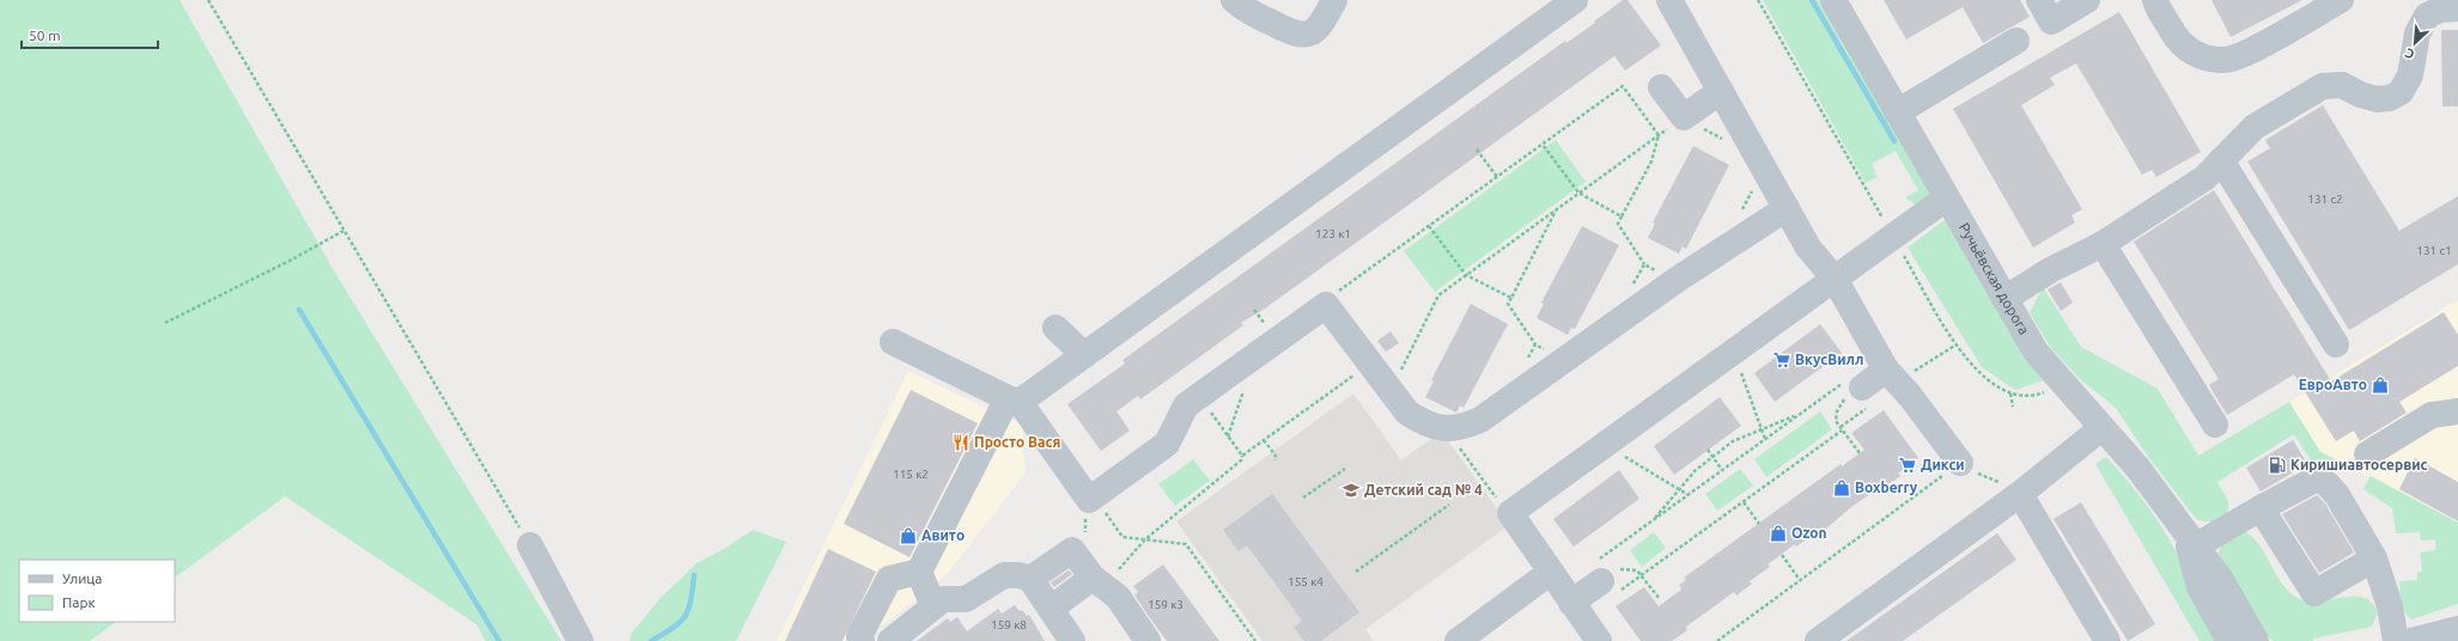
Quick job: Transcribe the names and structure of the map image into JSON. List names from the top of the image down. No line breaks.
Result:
{"streets":{"street":["Ручьёвская дорога"]},"places":{"supermarket":["ВкусВилл","Дикси"],"shop":["ЕвроАвто","Boxberry","Ozon","Авито"],"restaurant":["Просто Вася"],"fuel station":["Киришиавтосервис"],"school or university":["Детский сад № 4"]},"house_numbers":["131 с2","123 к1","131 с1","115 к2","155 к4","159 к3","159 к8"],"legend":["Улица","Парк"],"scale_bar":"50 m","north":"bottom left"}
